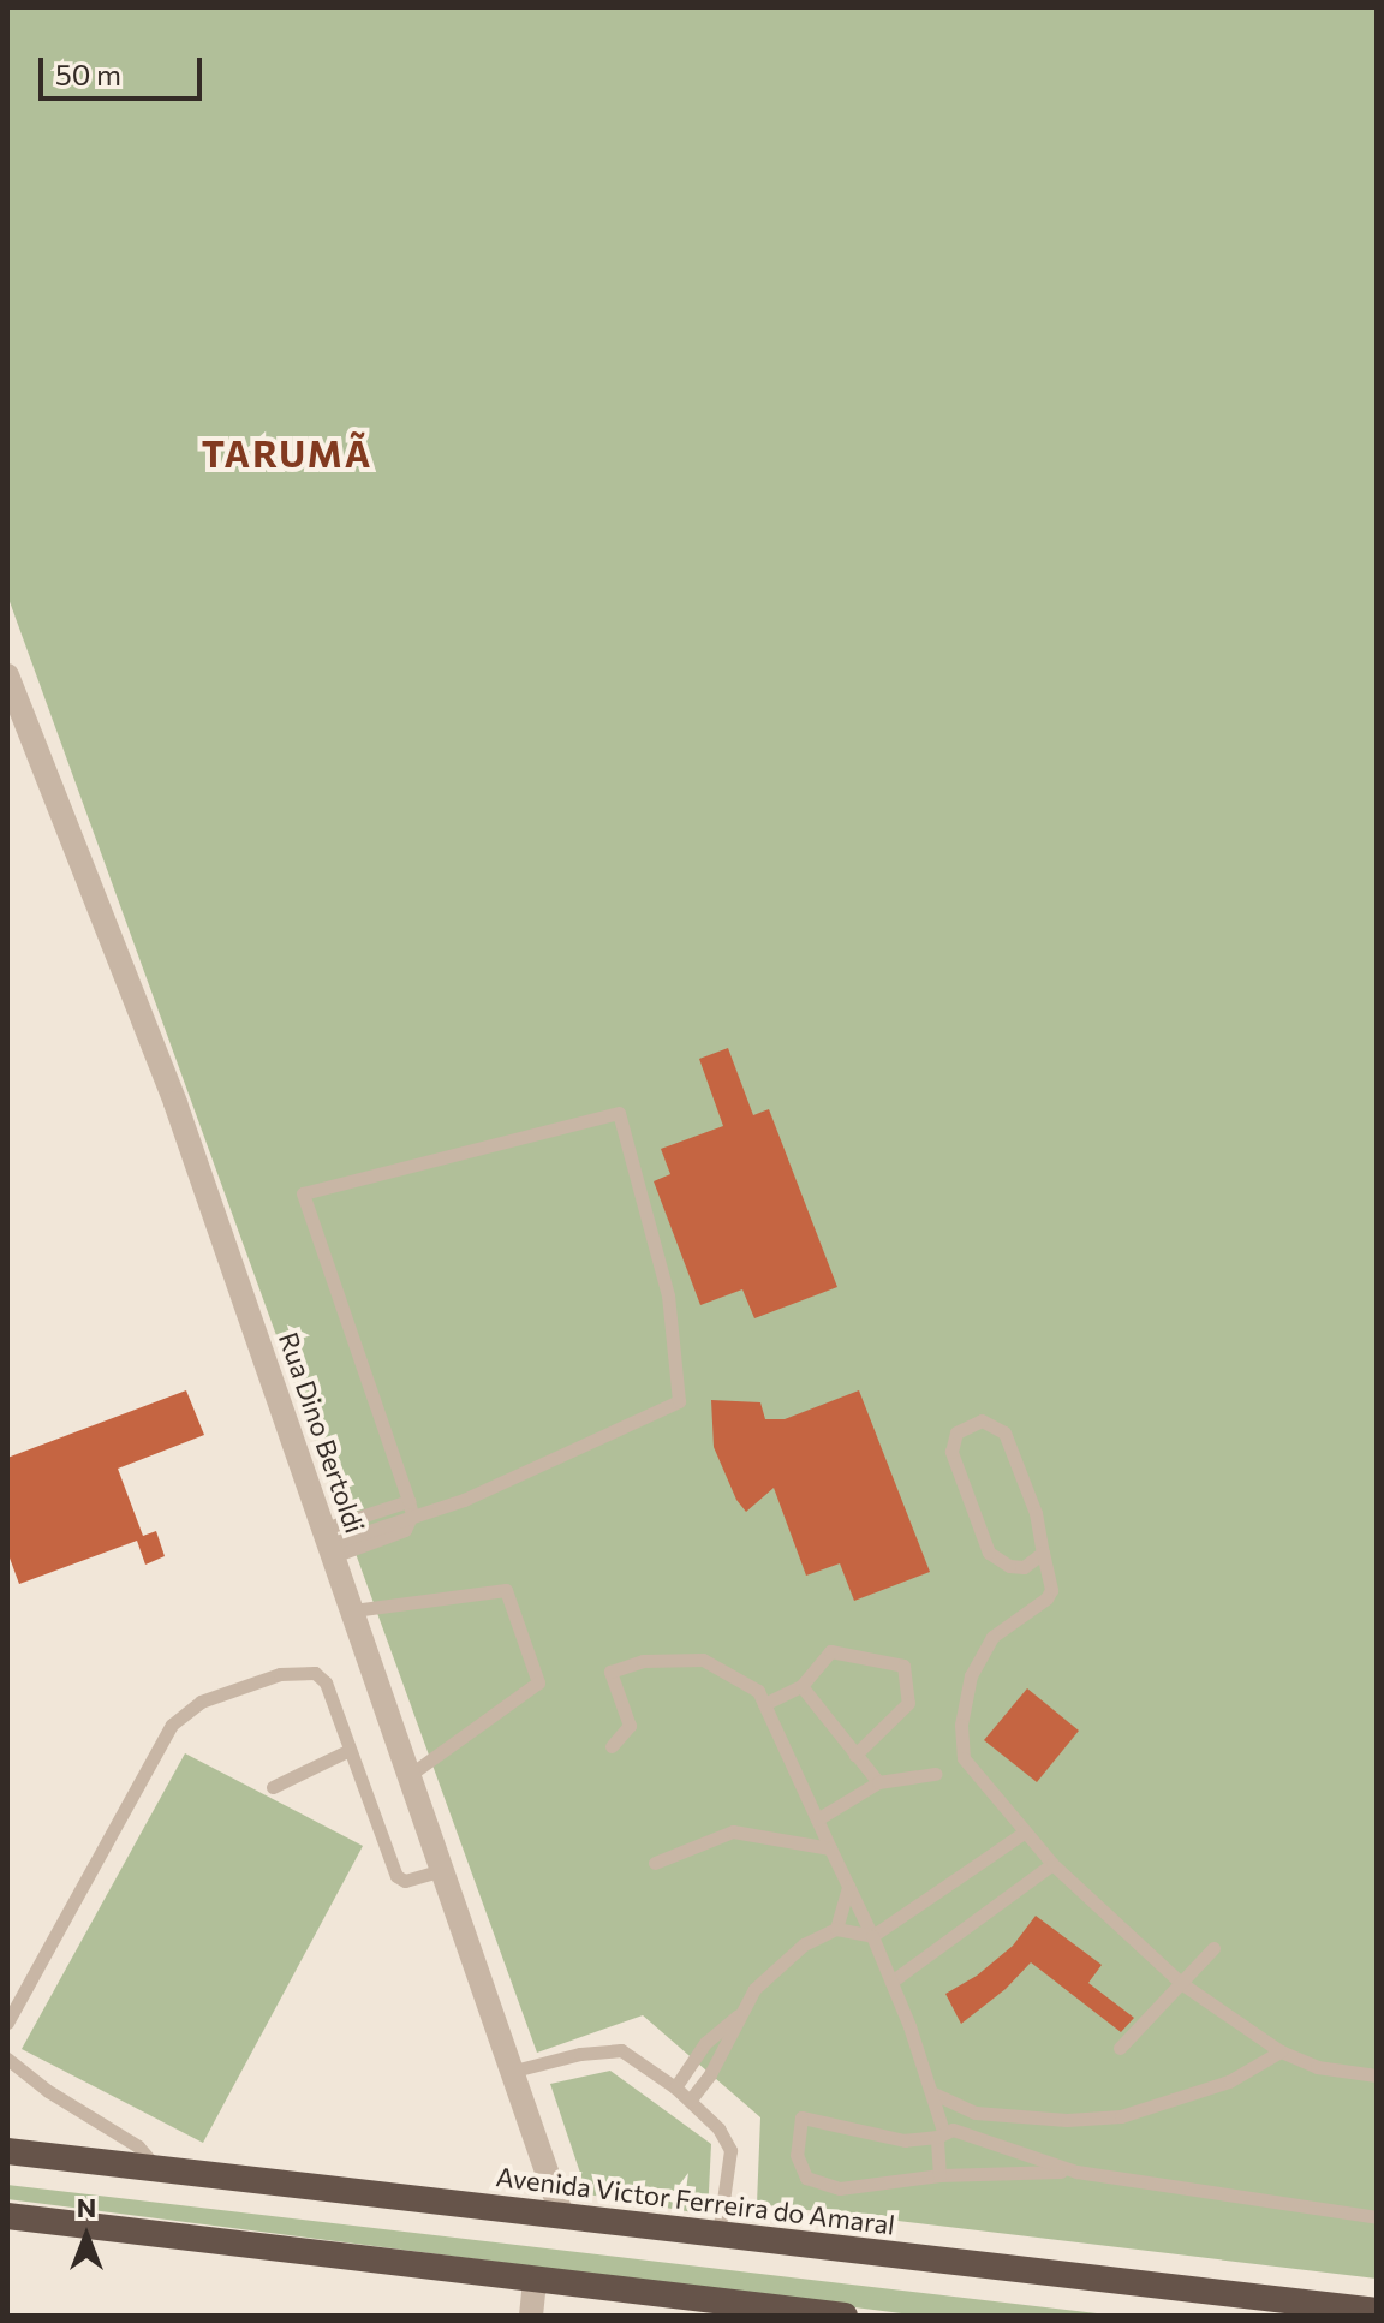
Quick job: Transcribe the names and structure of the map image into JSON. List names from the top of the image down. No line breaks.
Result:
{"streets":{"highway":["Avenida Victor Ferreira do Amaral"],"street":["Rua Dino Bertoldi"]},"crossings":[["Rua Dino Bertoldi","Avenida Victor Ferreira do Amaral"]],"districts":["TARUMÃ"],"scale_bar":"50 m","north":"top"}
